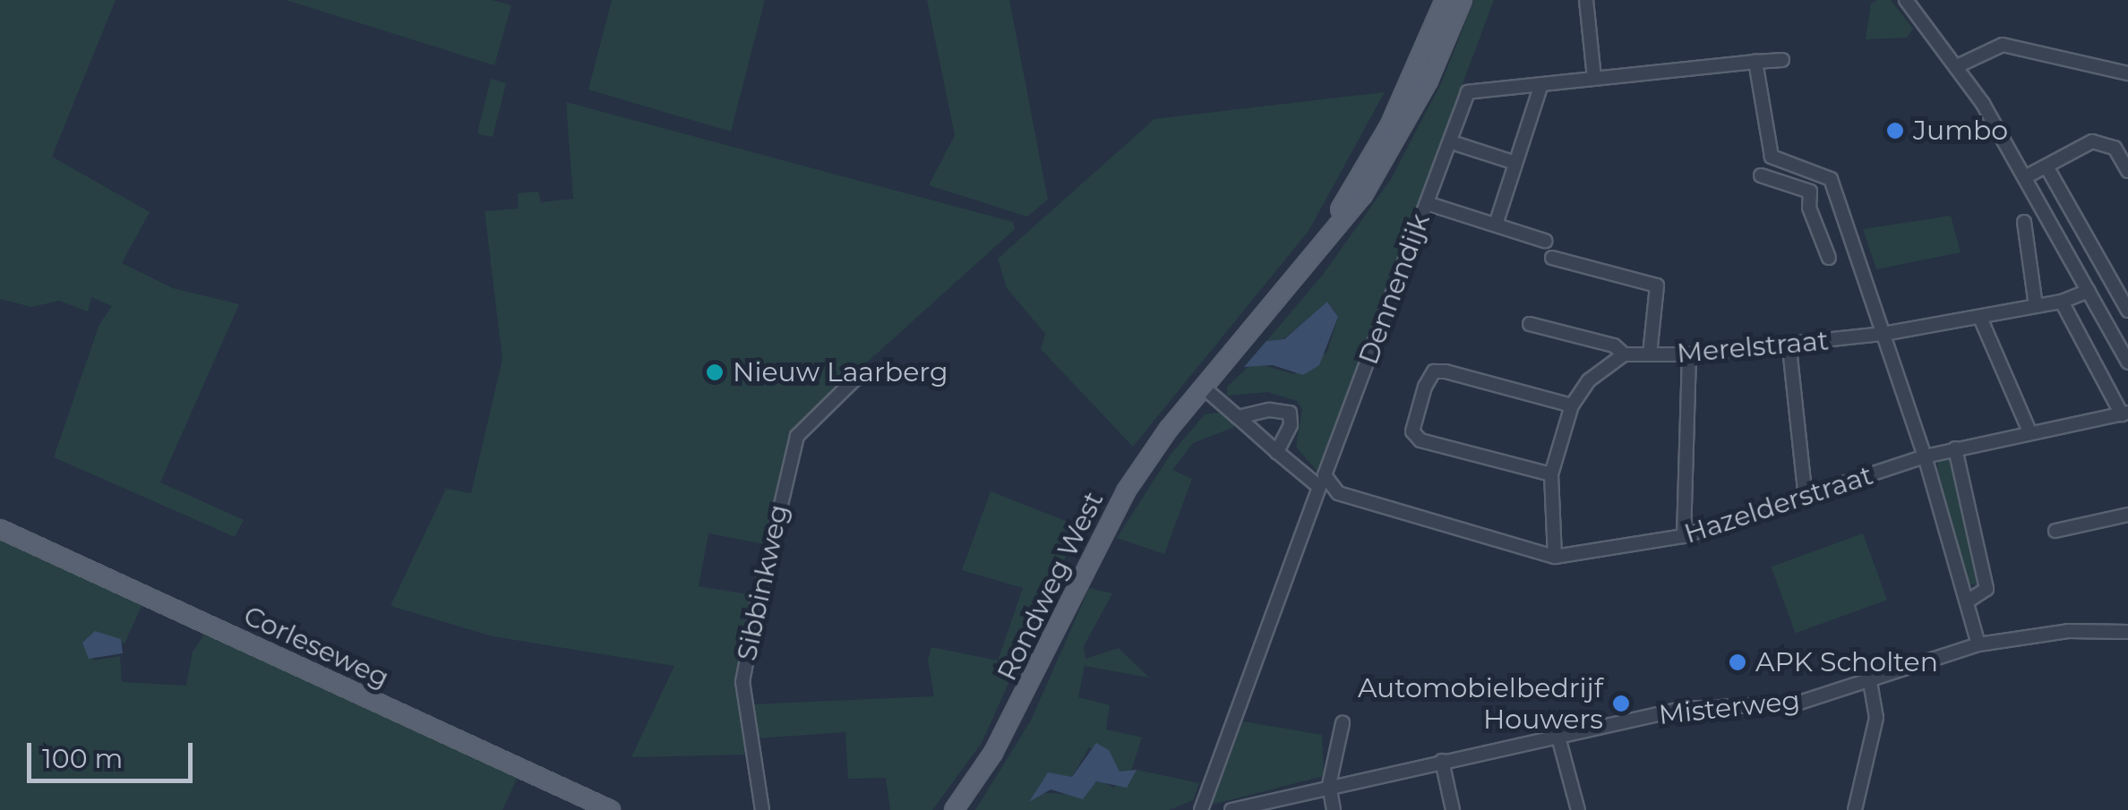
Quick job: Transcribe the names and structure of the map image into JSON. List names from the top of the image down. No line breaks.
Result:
{"streets":{"main road":["Rondweg West","Corleseweg"],"street":["Dennendijk","Merelstraat","Hazelderstraat","Sibbinkweg","Misterweg"]},"crossings":[["Dennendijk","Hazelderstraat"]],"places":["Jumbo","Nieuw Laarberg","APK Scholten","Automobielbedrijf Houwers"],"scale_bar":"100 m"}
